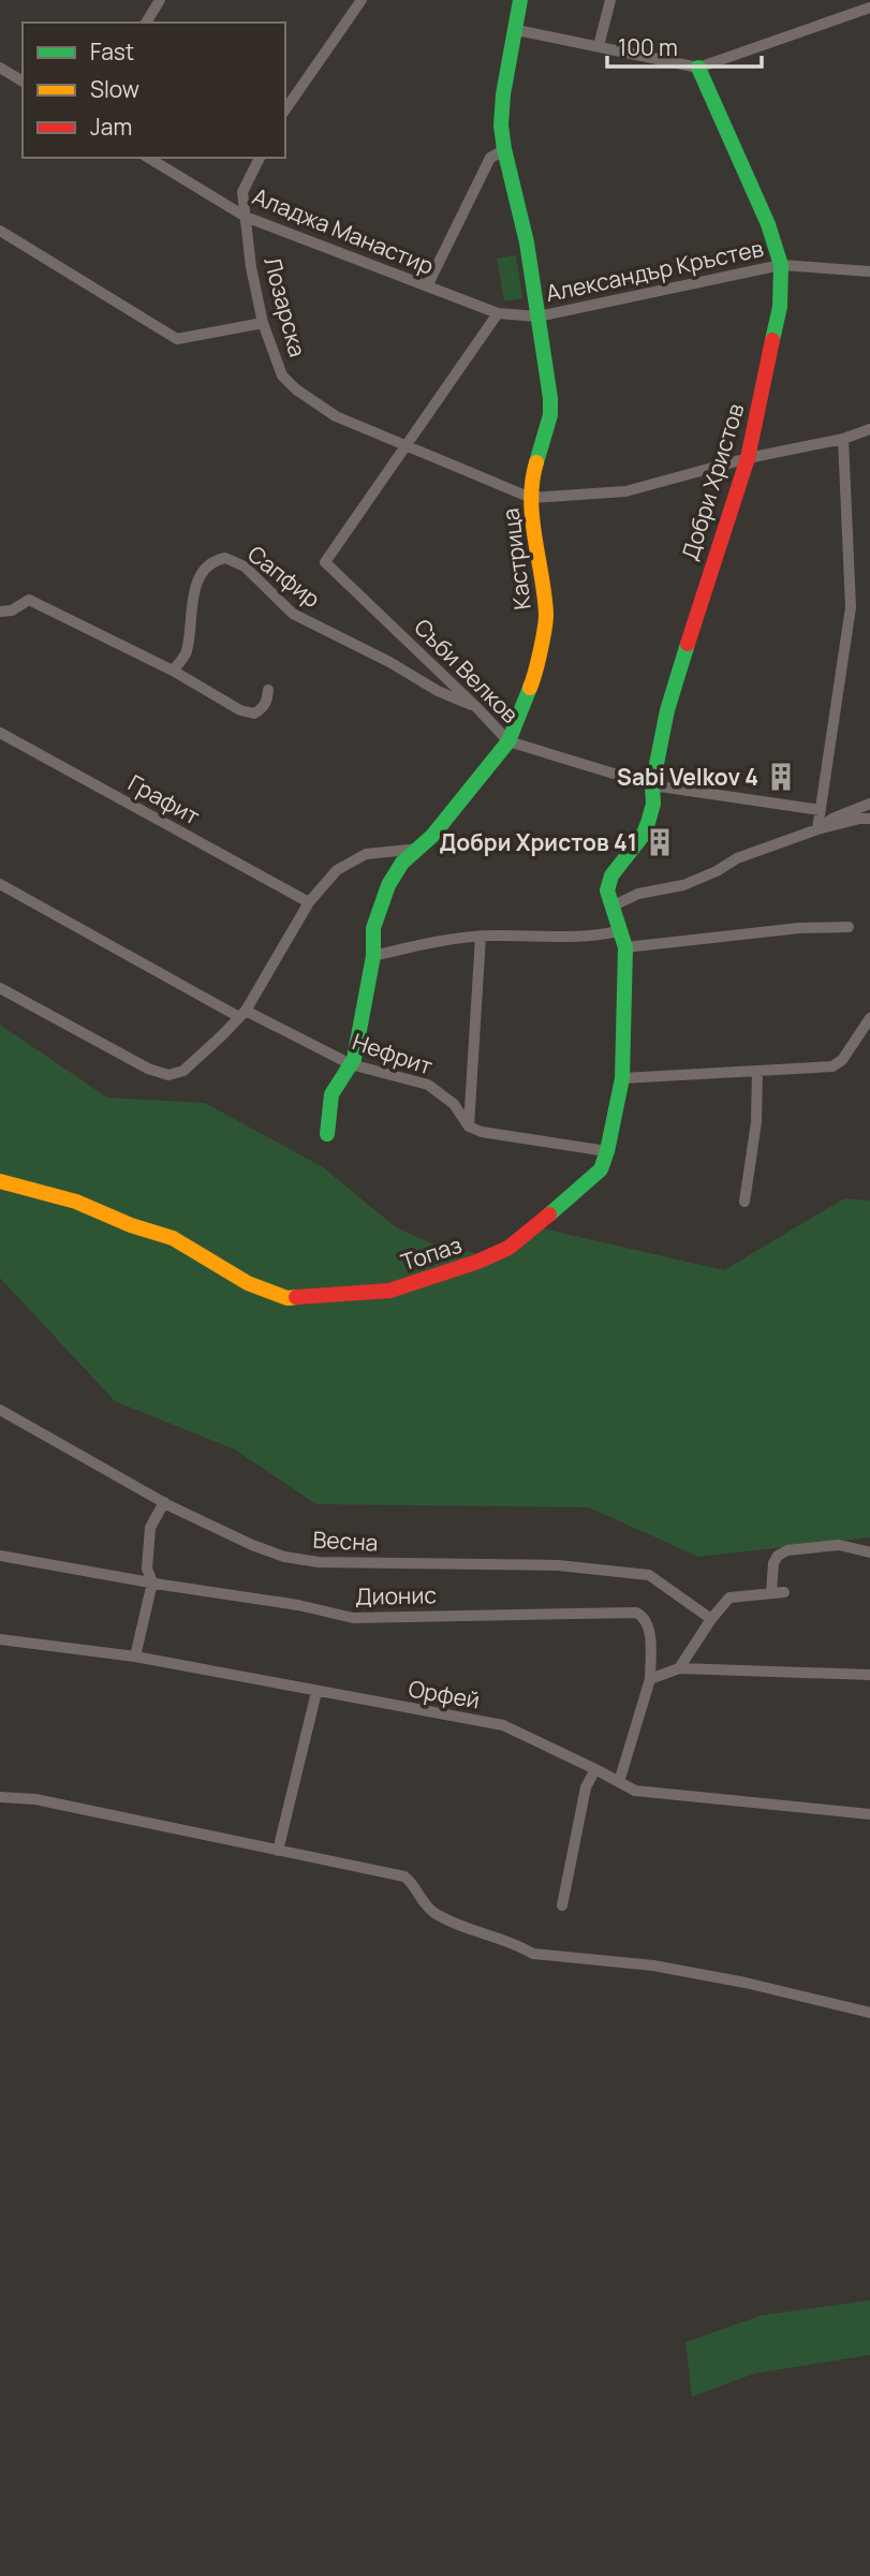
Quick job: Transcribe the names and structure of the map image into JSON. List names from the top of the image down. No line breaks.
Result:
{"streets":{"street":["Аладжа Манастир","Александър Кръстев","Лозарска","Добри Христов","Кастрица","Сапфир","Съби Велков","Графит","Нефрит","Топаз","Весна","Дионис","Орфей"]},"crossings":[["Аладжа Манастир","Александър Кръстев"],["Аладжа Манастир","Лозарска"],["Аладжа Манастир","Кастрица"],["Александър Кръстев","Добри Христов"],["Александър Кръстев","Кастрица"],["Лозарска","Кастрица"],["Лозарска","Съби Велков"],["Добри Христов","Съби Велков"],["Добри Христов","Топаз"],["Кастрица","Съби Велков"],["Кастрица","Нефрит"],["Сапфир","Съби Велков"]],"places":{"building":["Sabi Velkov 4","Добри Христов 41"]},"legend":["Fast","Slow","Jam"],"scale_bar":"100 m"}
